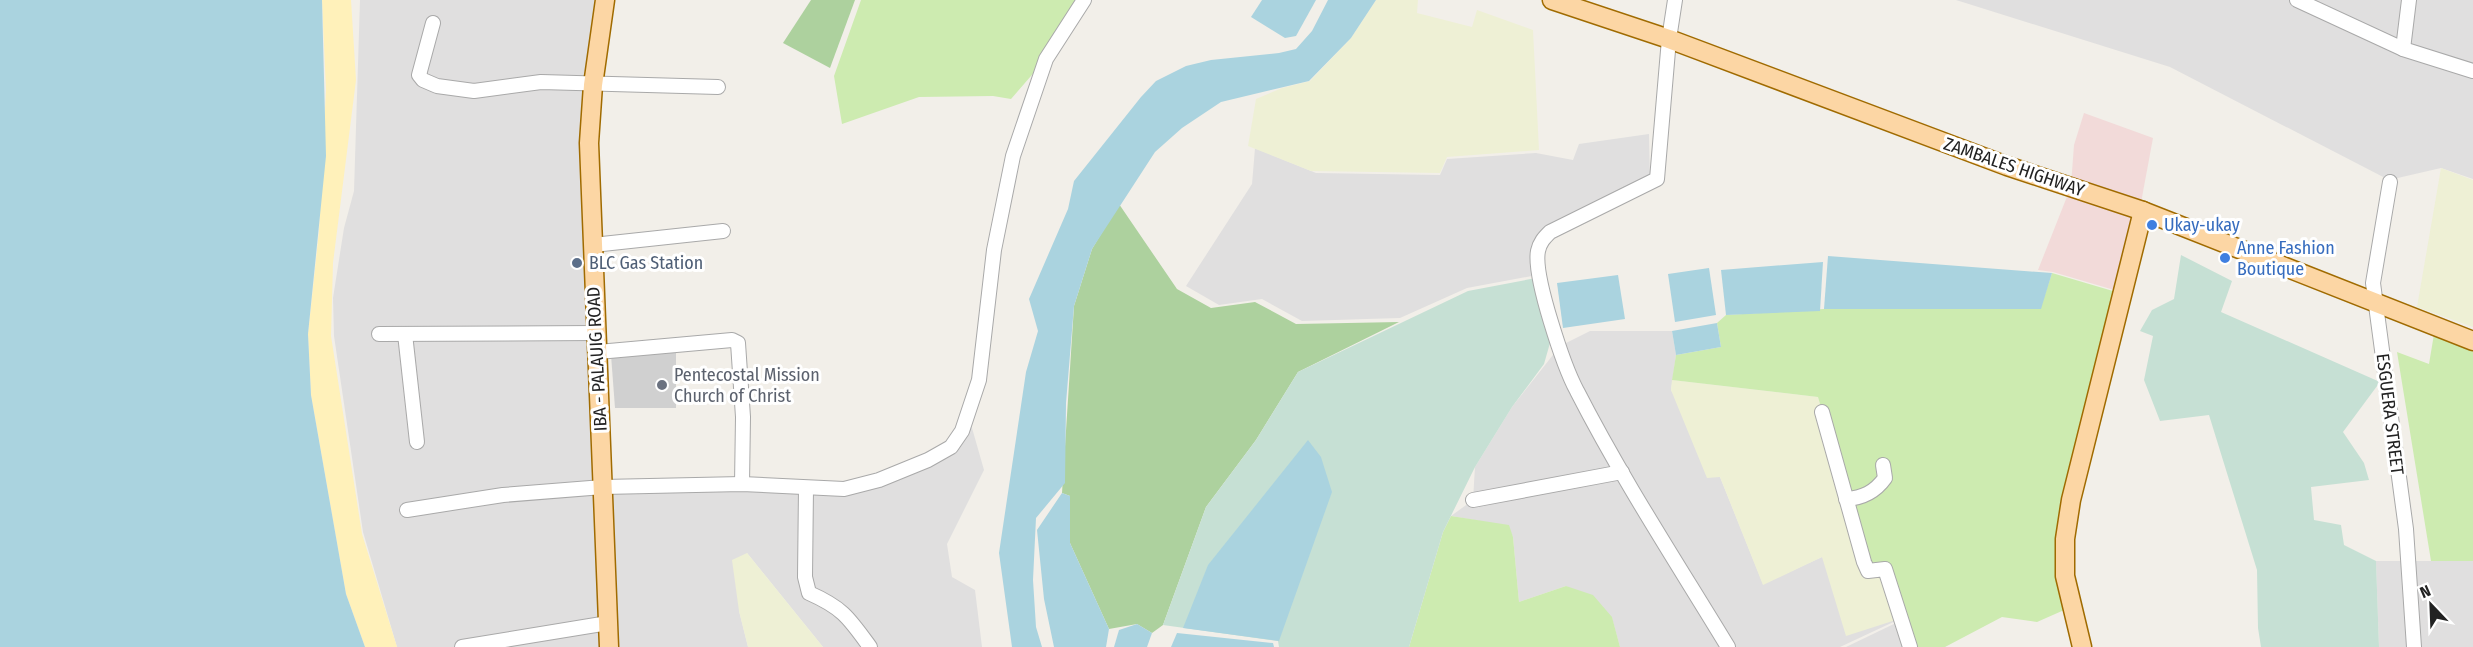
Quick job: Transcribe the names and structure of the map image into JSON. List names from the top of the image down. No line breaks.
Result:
{"streets":{"main road":["ZAMBALES HIGHWAY","IBA - PALAUIG ROAD"],"street":["ESGUERA STREET"]},"crossings":[["ZAMBALES HIGHWAY","ESGUERA STREET"]],"places":["Ukay-ukay","Anne Fashion Boutique","BLC Gas Station","Pentecostal Mission Church of Christ"],"north":"top left"}
